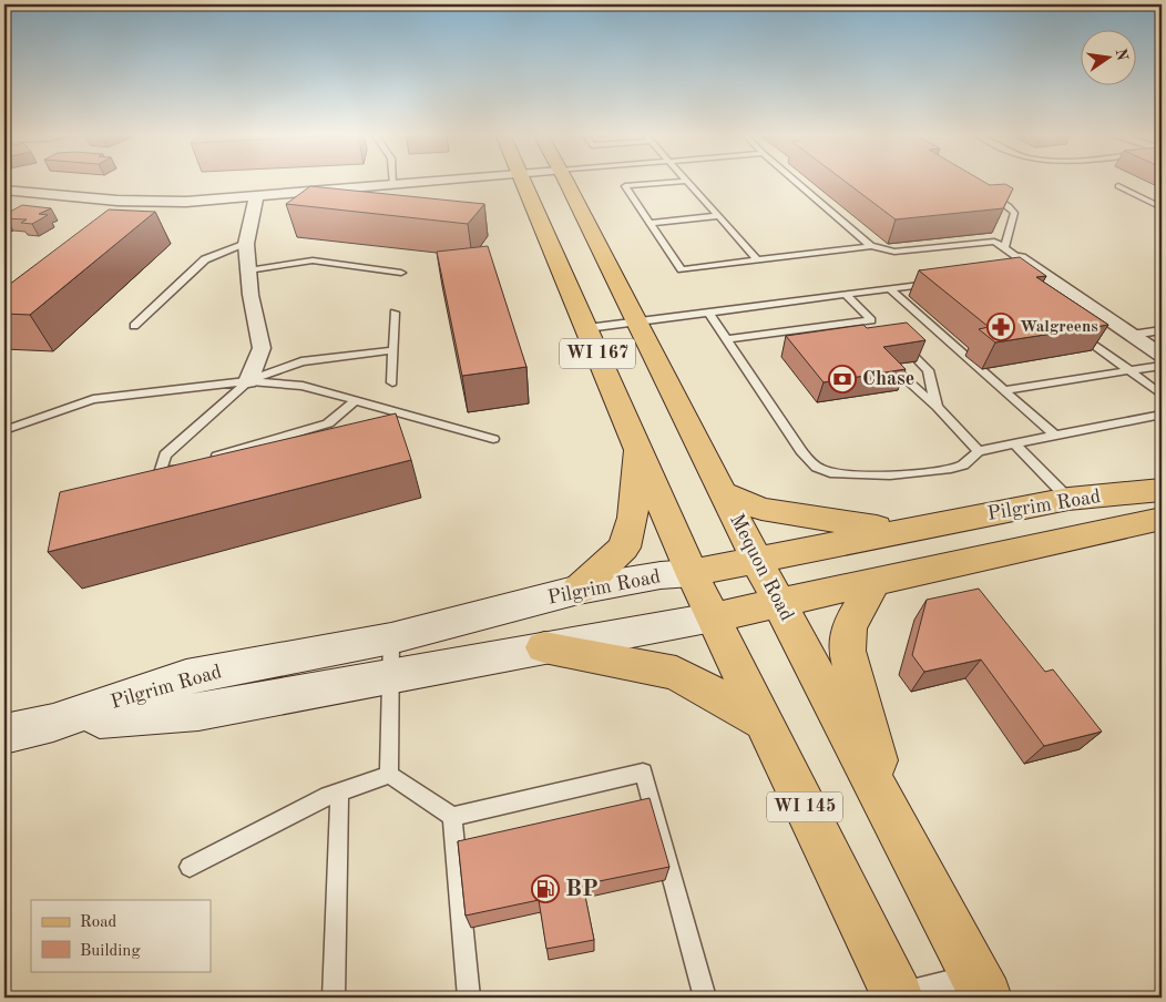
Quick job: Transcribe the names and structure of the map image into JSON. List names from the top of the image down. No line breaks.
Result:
{"streets":{"main road":["WI 167","Pilgrim Road","Mequon Road","WI 145"]},"crossings":[["WI 167","Pilgrim Road"],["WI 167","WI 145"],["Pilgrim Road","Mequon Road"],["Pilgrim Road","WI 145"]],"places":{"pharmacy":["Walgreens"],"bank":["Chase"],"fuel station":["BP"]},"legend":["Road","Building"],"north":"right"}
